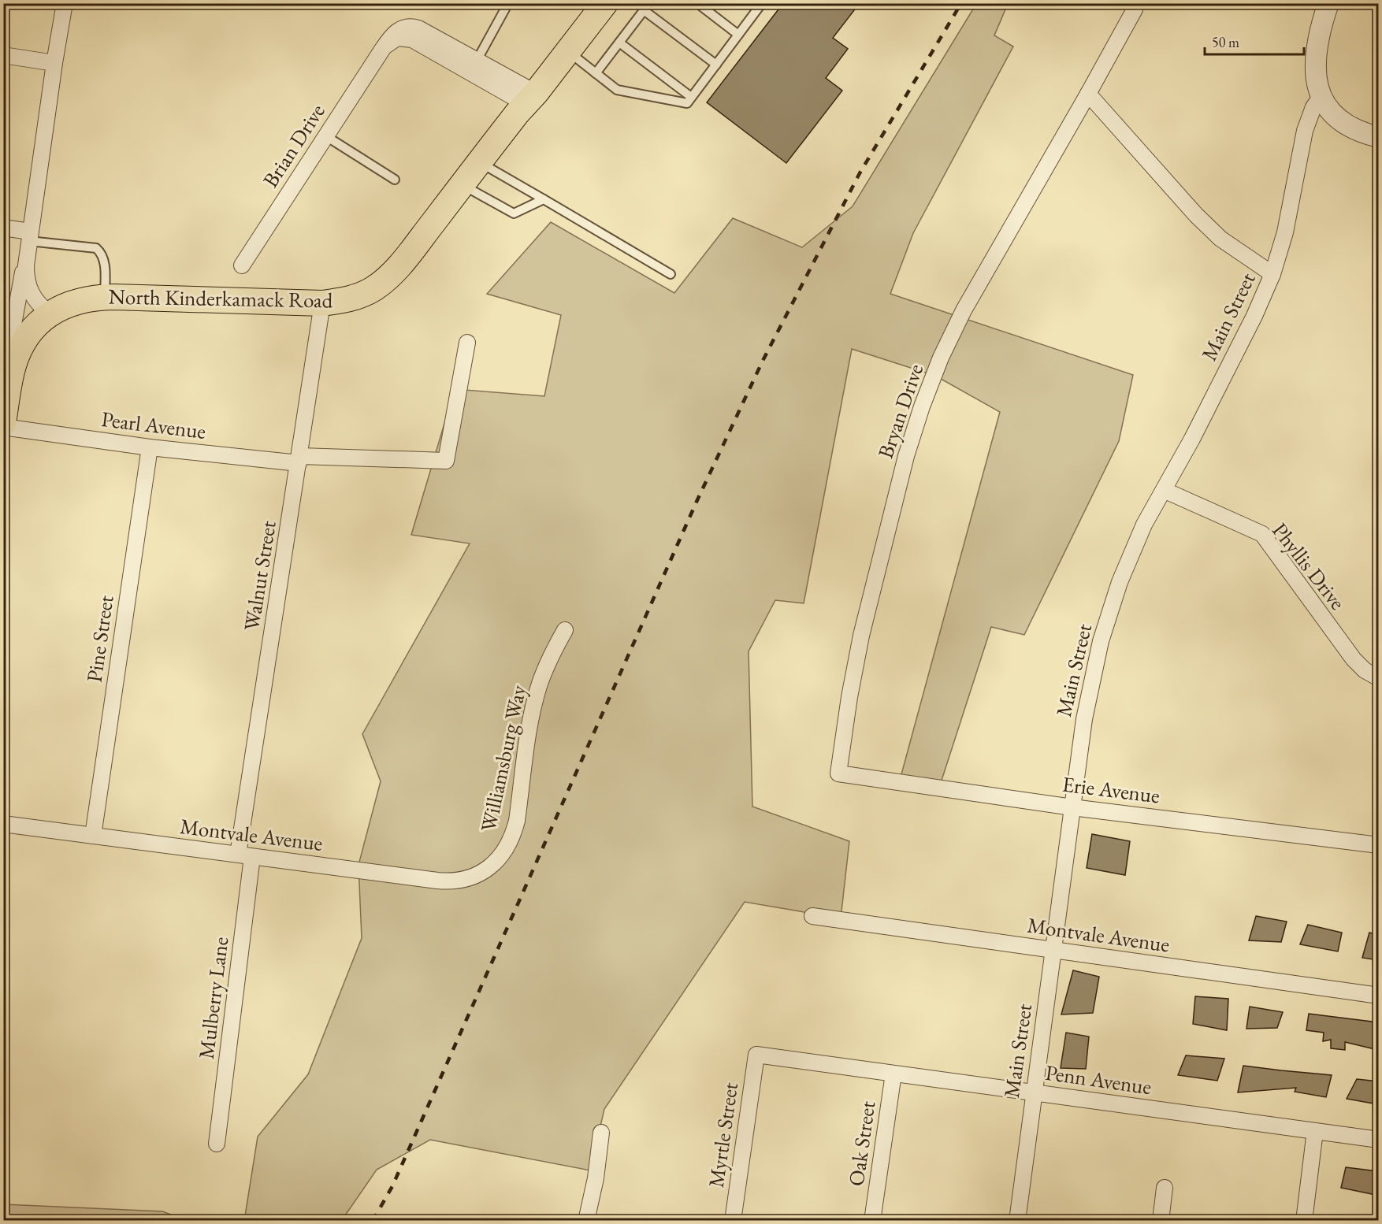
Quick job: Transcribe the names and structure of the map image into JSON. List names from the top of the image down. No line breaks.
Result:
{"streets":{"main road":["North Kinderkamack Road"],"street":["Brian Drive","Main Street","Bryan Drive","Pearl Avenue","Phyllis Drive","Walnut Street","Pine Street","Williamsburg Way","Erie Avenue","Montvale Avenue","Mulberry Lane","Penn Avenue","Myrtle Street","Oak Street"]},"crossings":[["Brian Drive","North Kinderkamack Road"],["North Kinderkamack Road","Walnut Street"],["Main Street","Phyllis Drive"],["Main Street","Erie Avenue"],["Main Street","Montvale Avenue"],["Main Street","Penn Avenue"],["Bryan Drive","Erie Avenue"],["Pearl Avenue","Walnut Street"],["Pearl Avenue","Pine Street"],["Walnut Street","Montvale Avenue"],["Walnut Street","Mulberry Lane"],["Pine Street","Montvale Avenue"],["Williamsburg Way","Montvale Avenue"],["Montvale Avenue","Mulberry Lane"],["Penn Avenue","Myrtle Street"],["Penn Avenue","Oak Street"]],"scale_bar":"50 m"}
